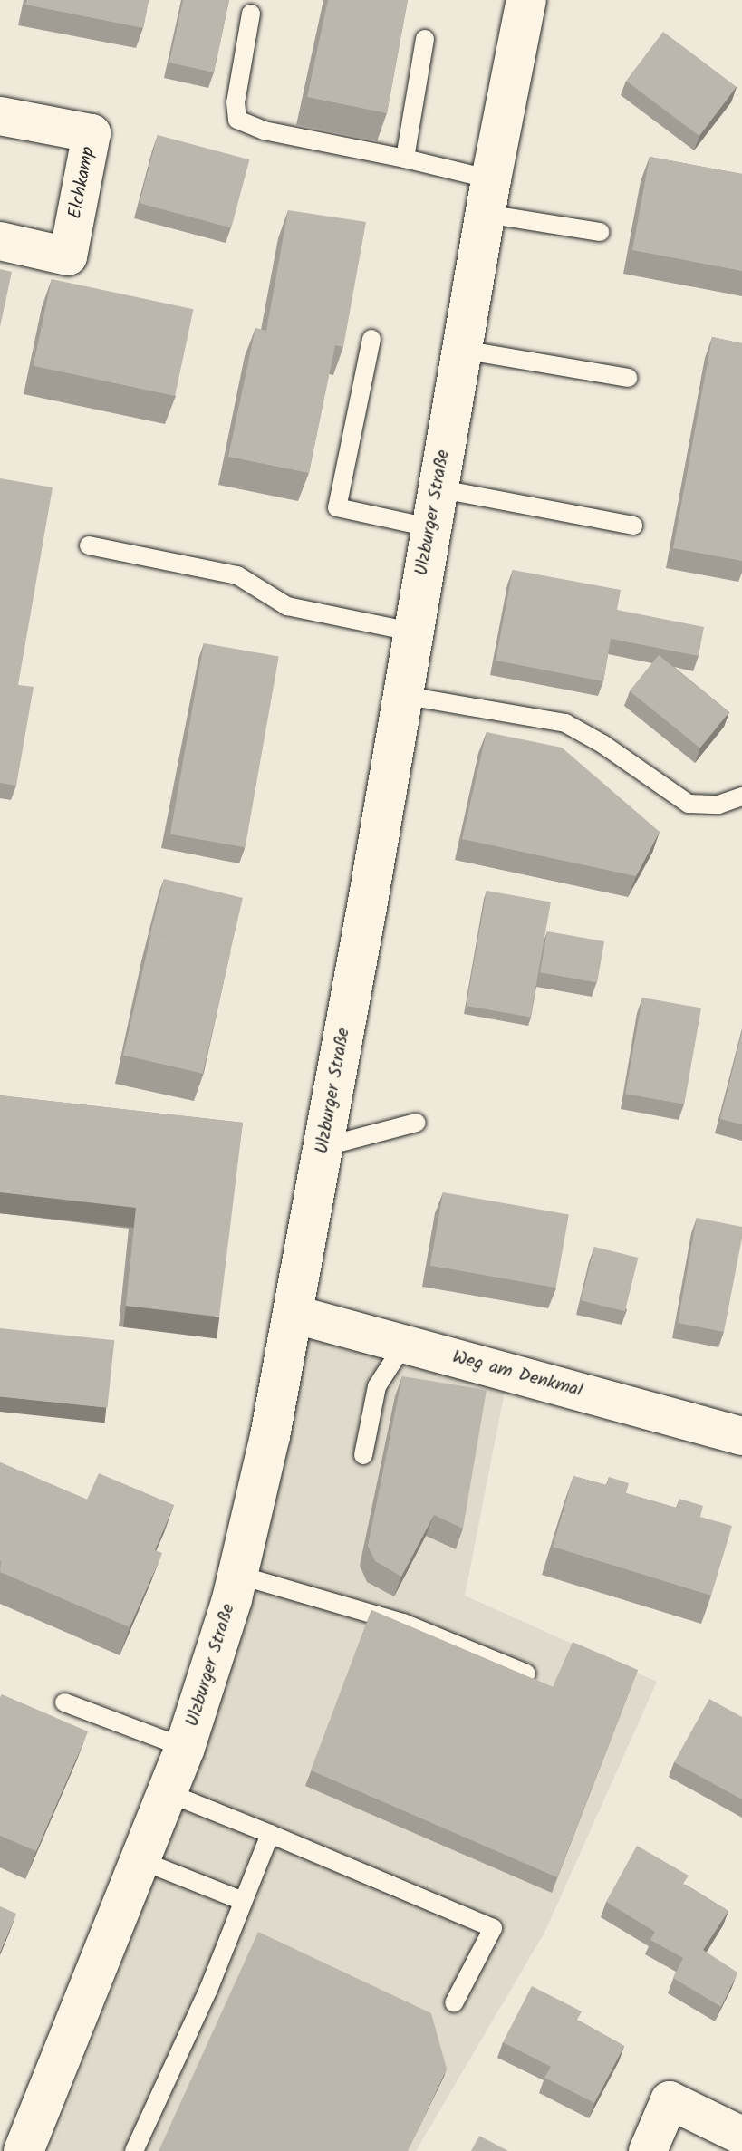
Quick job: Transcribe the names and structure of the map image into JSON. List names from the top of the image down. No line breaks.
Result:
{"streets":{"main road":["Ulzburger Straße"],"street":["Elchkamp","Weg am Denkmal"]},"crossings":[["Ulzburger Straße","Weg am Denkmal"]]}
